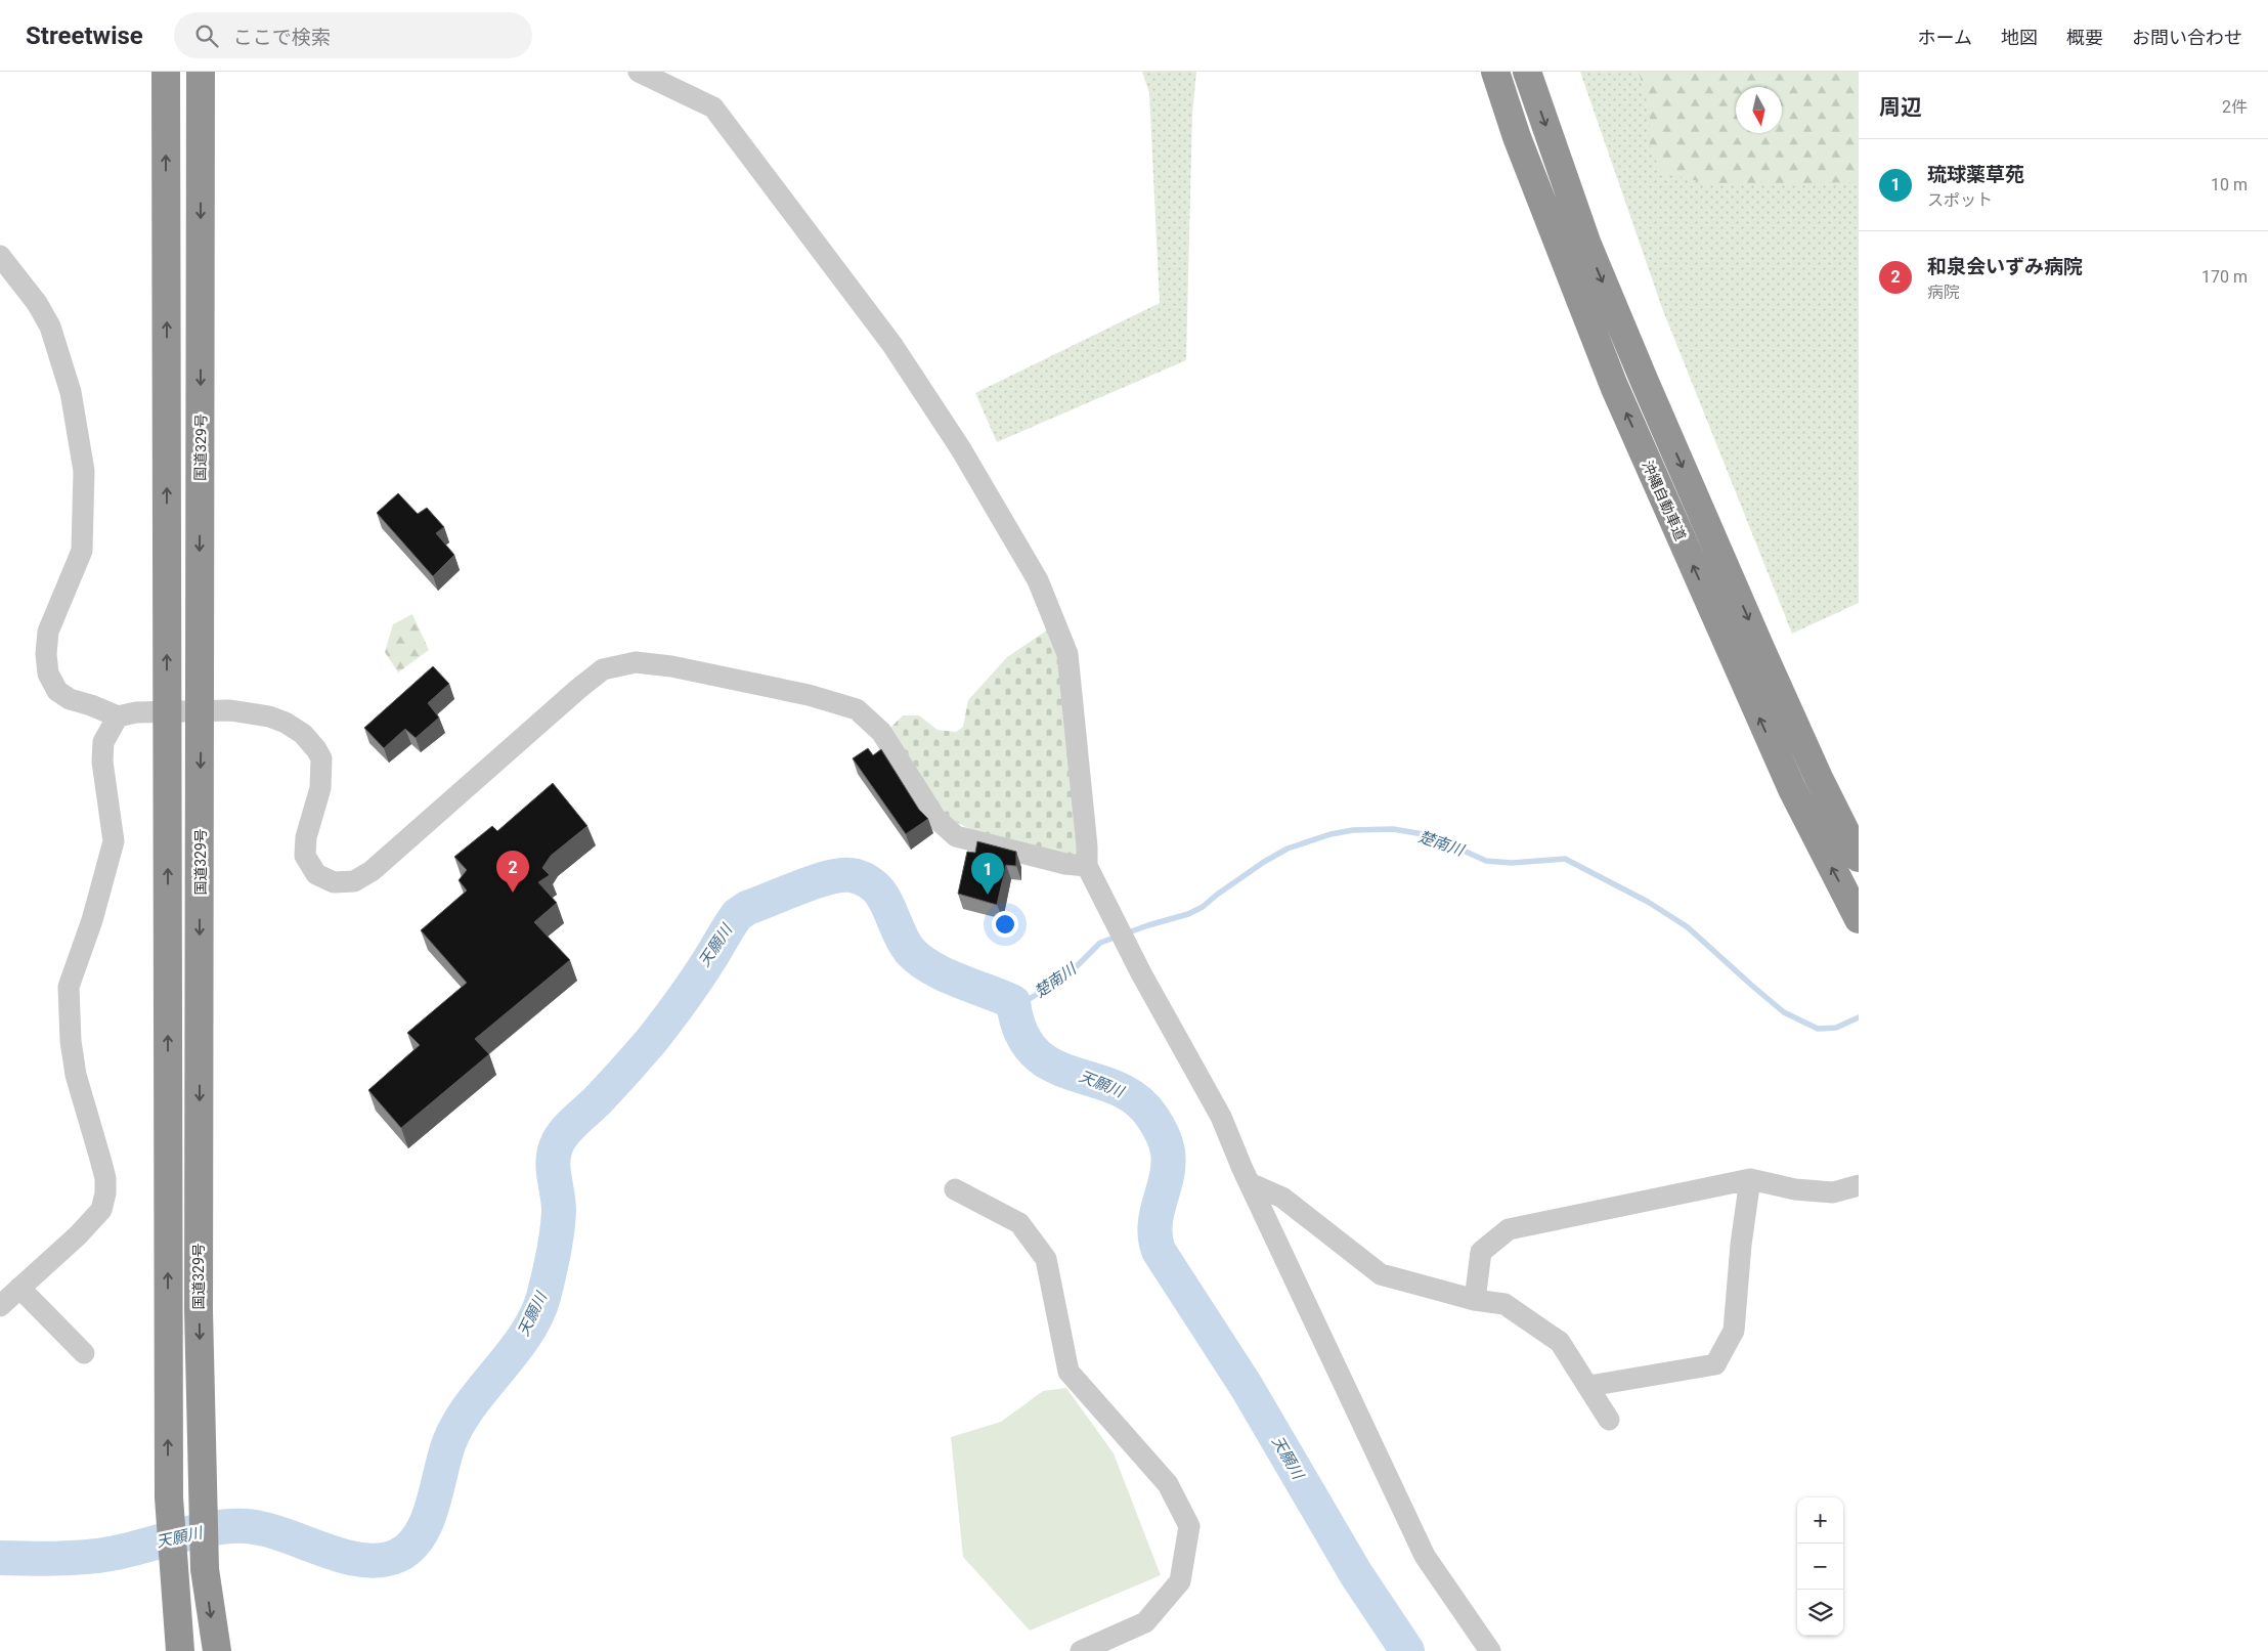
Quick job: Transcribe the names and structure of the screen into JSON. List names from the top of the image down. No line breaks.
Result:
{"streets":{"highway":["国道329号","沖縄自動車道"]},"water":["楚南川","天願川"],"north":"bottom","page":{"header":"Streetwise","search":"ここで検索","nav":["ホーム","地図","概要","お問い合わせ"],"heading":["周辺","2件"],"list":[{"mark":"1","name":"琉球薬草苑","note":"スポット","value":"10 m"},{"mark":"2","name":"和泉会いずみ病院","note":"病院","value":"170 m"}],"pins":["2","1"],"map_buttons":["+","−"]}}
